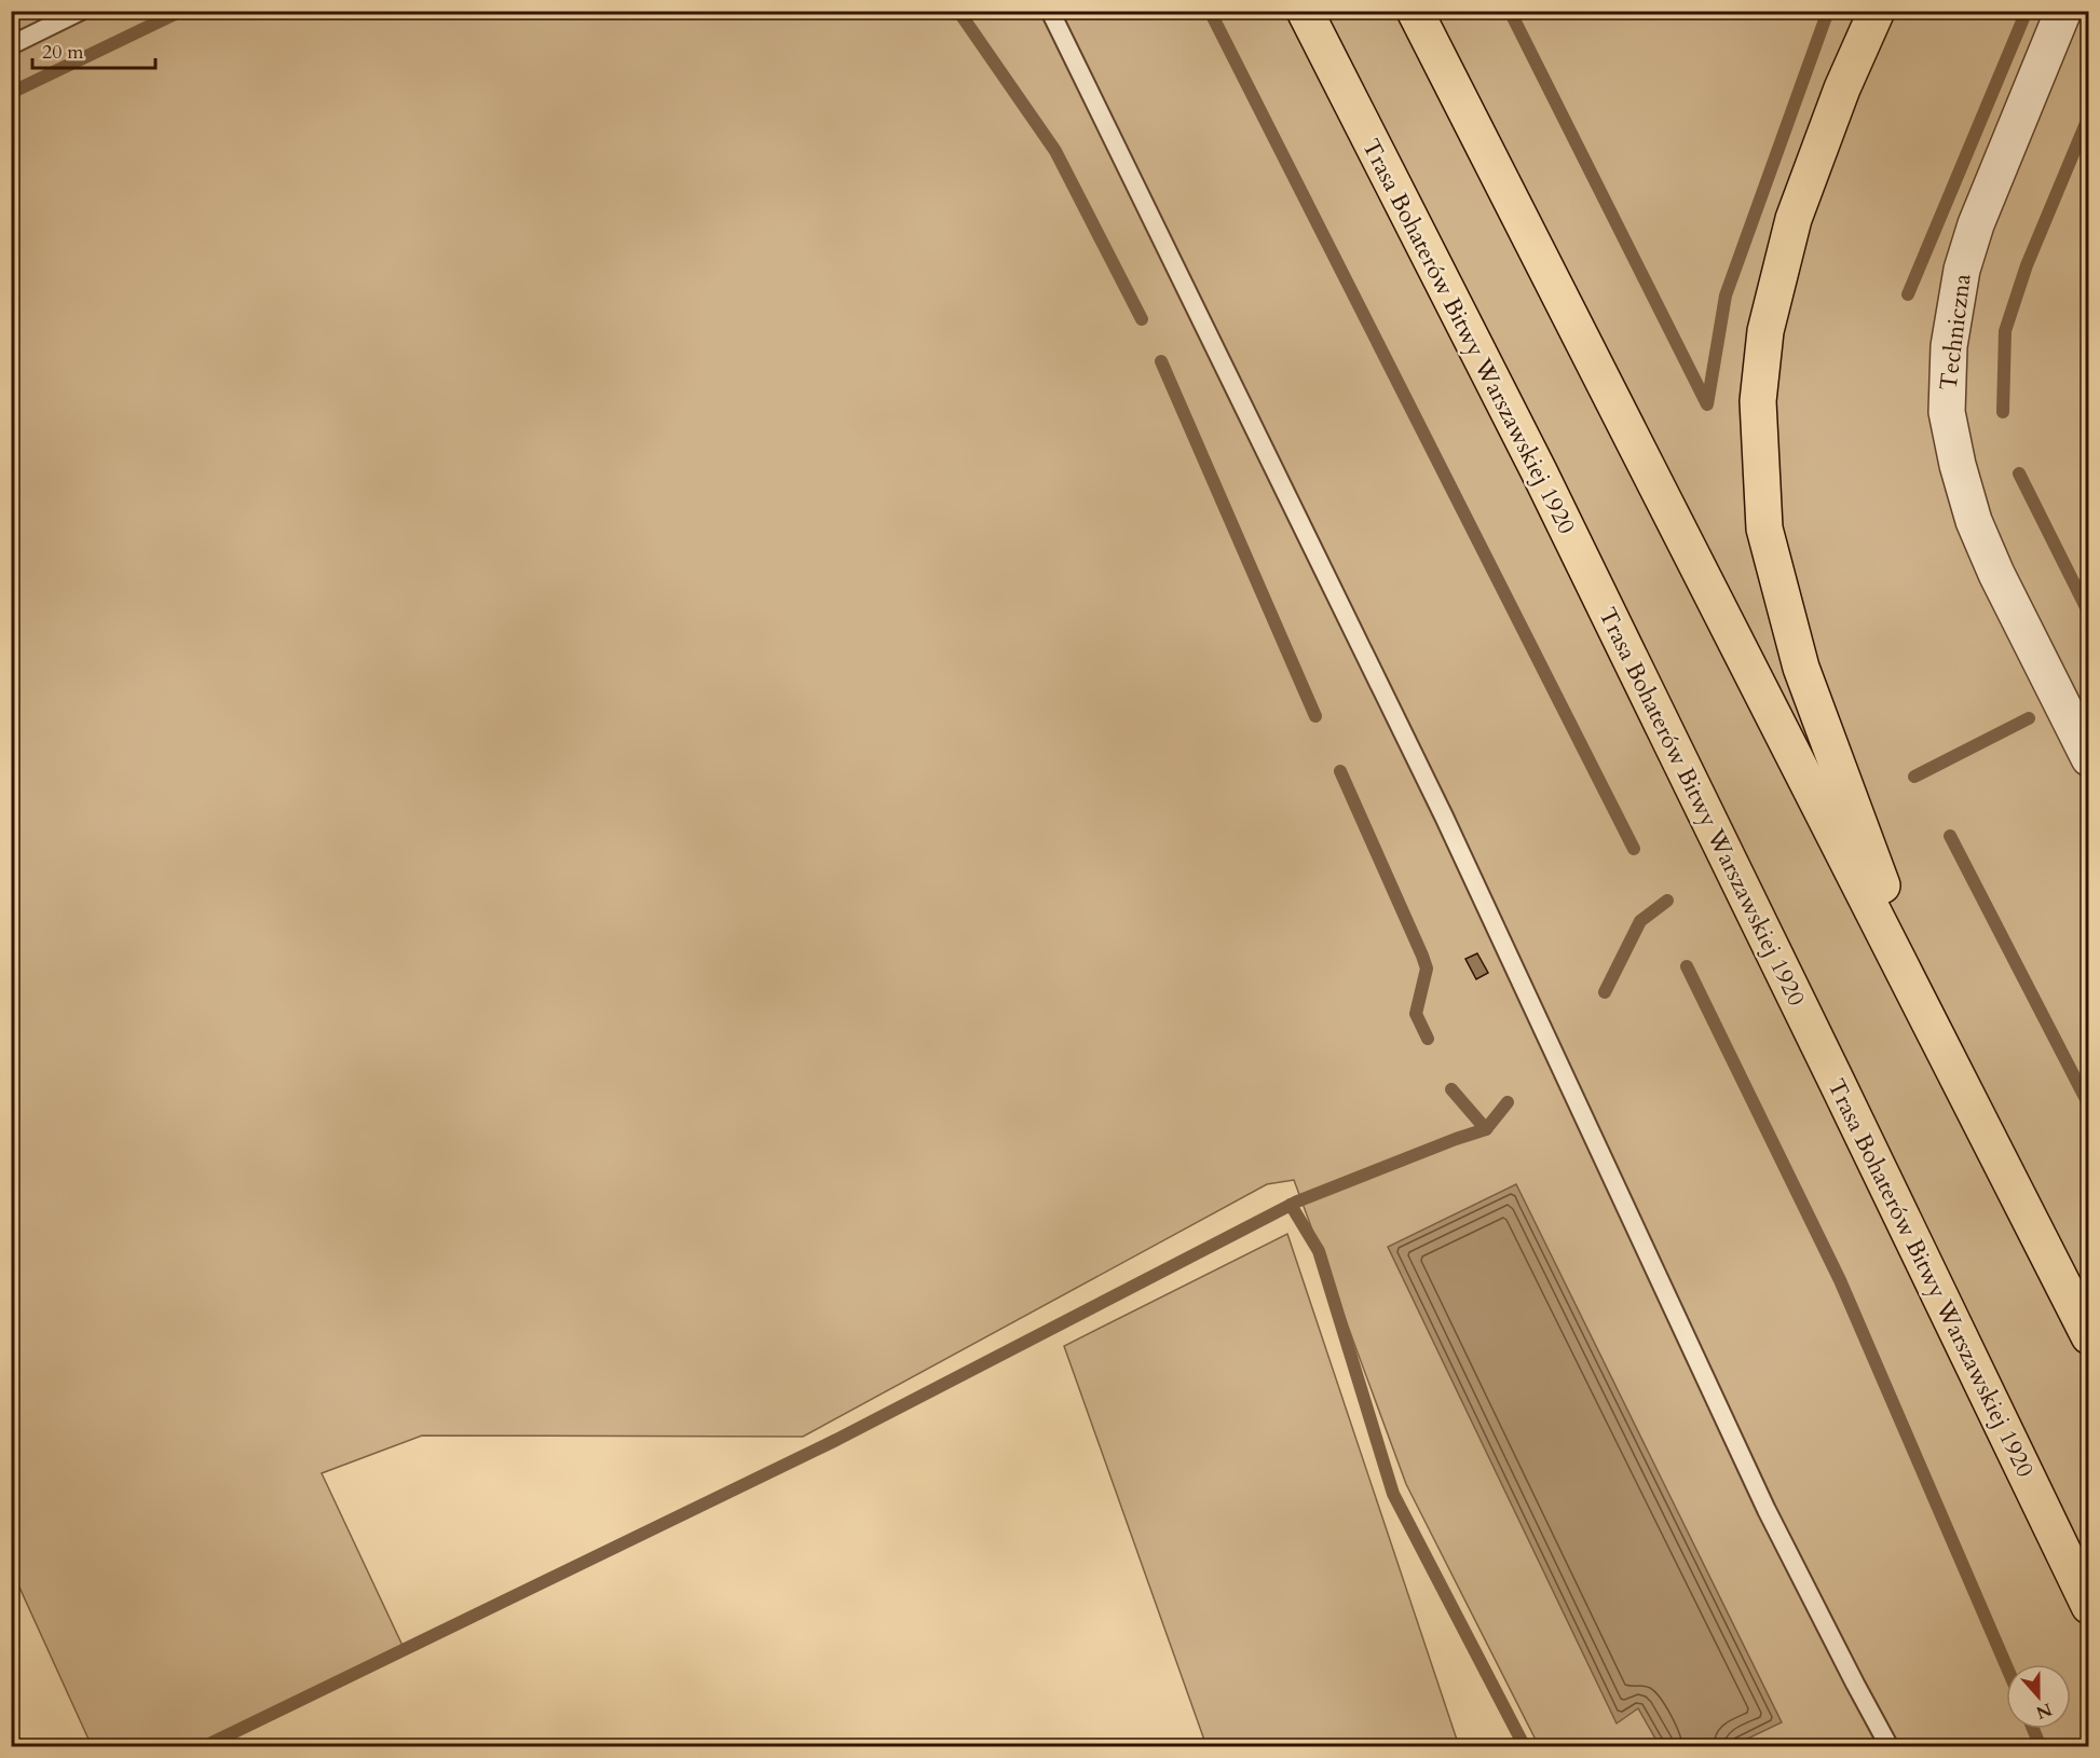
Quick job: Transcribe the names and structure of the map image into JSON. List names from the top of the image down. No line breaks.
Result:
{"streets":{"highway":["Trasa Bohaterów Bitwy Warszawskiej 1920"],"street":["Techniczna"]},"scale_bar":"20 m","north":"bottom"}
